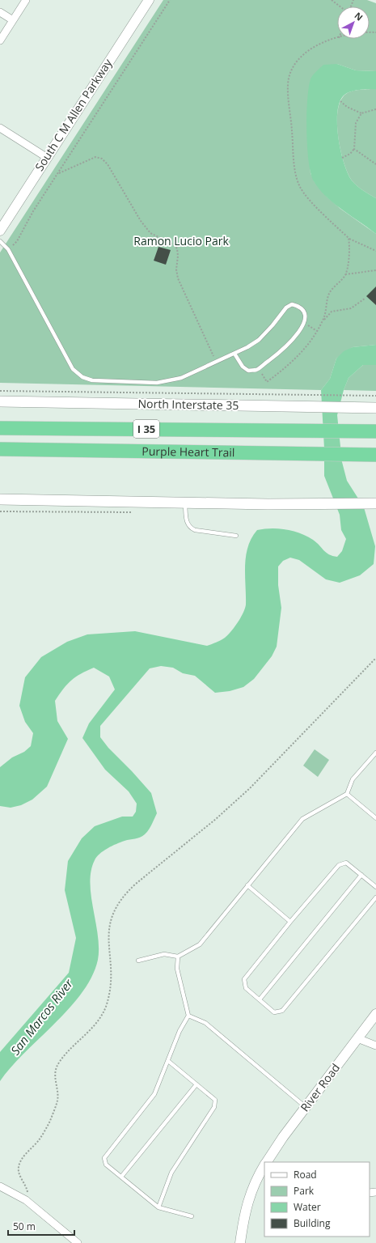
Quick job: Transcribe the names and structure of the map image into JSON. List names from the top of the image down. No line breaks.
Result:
{"streets":{"highway":["I 35","Purple Heart Trail"],"main road":["North Interstate 35"],"street":["South C M Allen Parkway","River Road"]},"water":["San Marcos River"],"parks":["Ramon Lucio Park"],"legend":["Road","Park","Water","Building"],"scale_bar":"50 m","north":"top right"}
